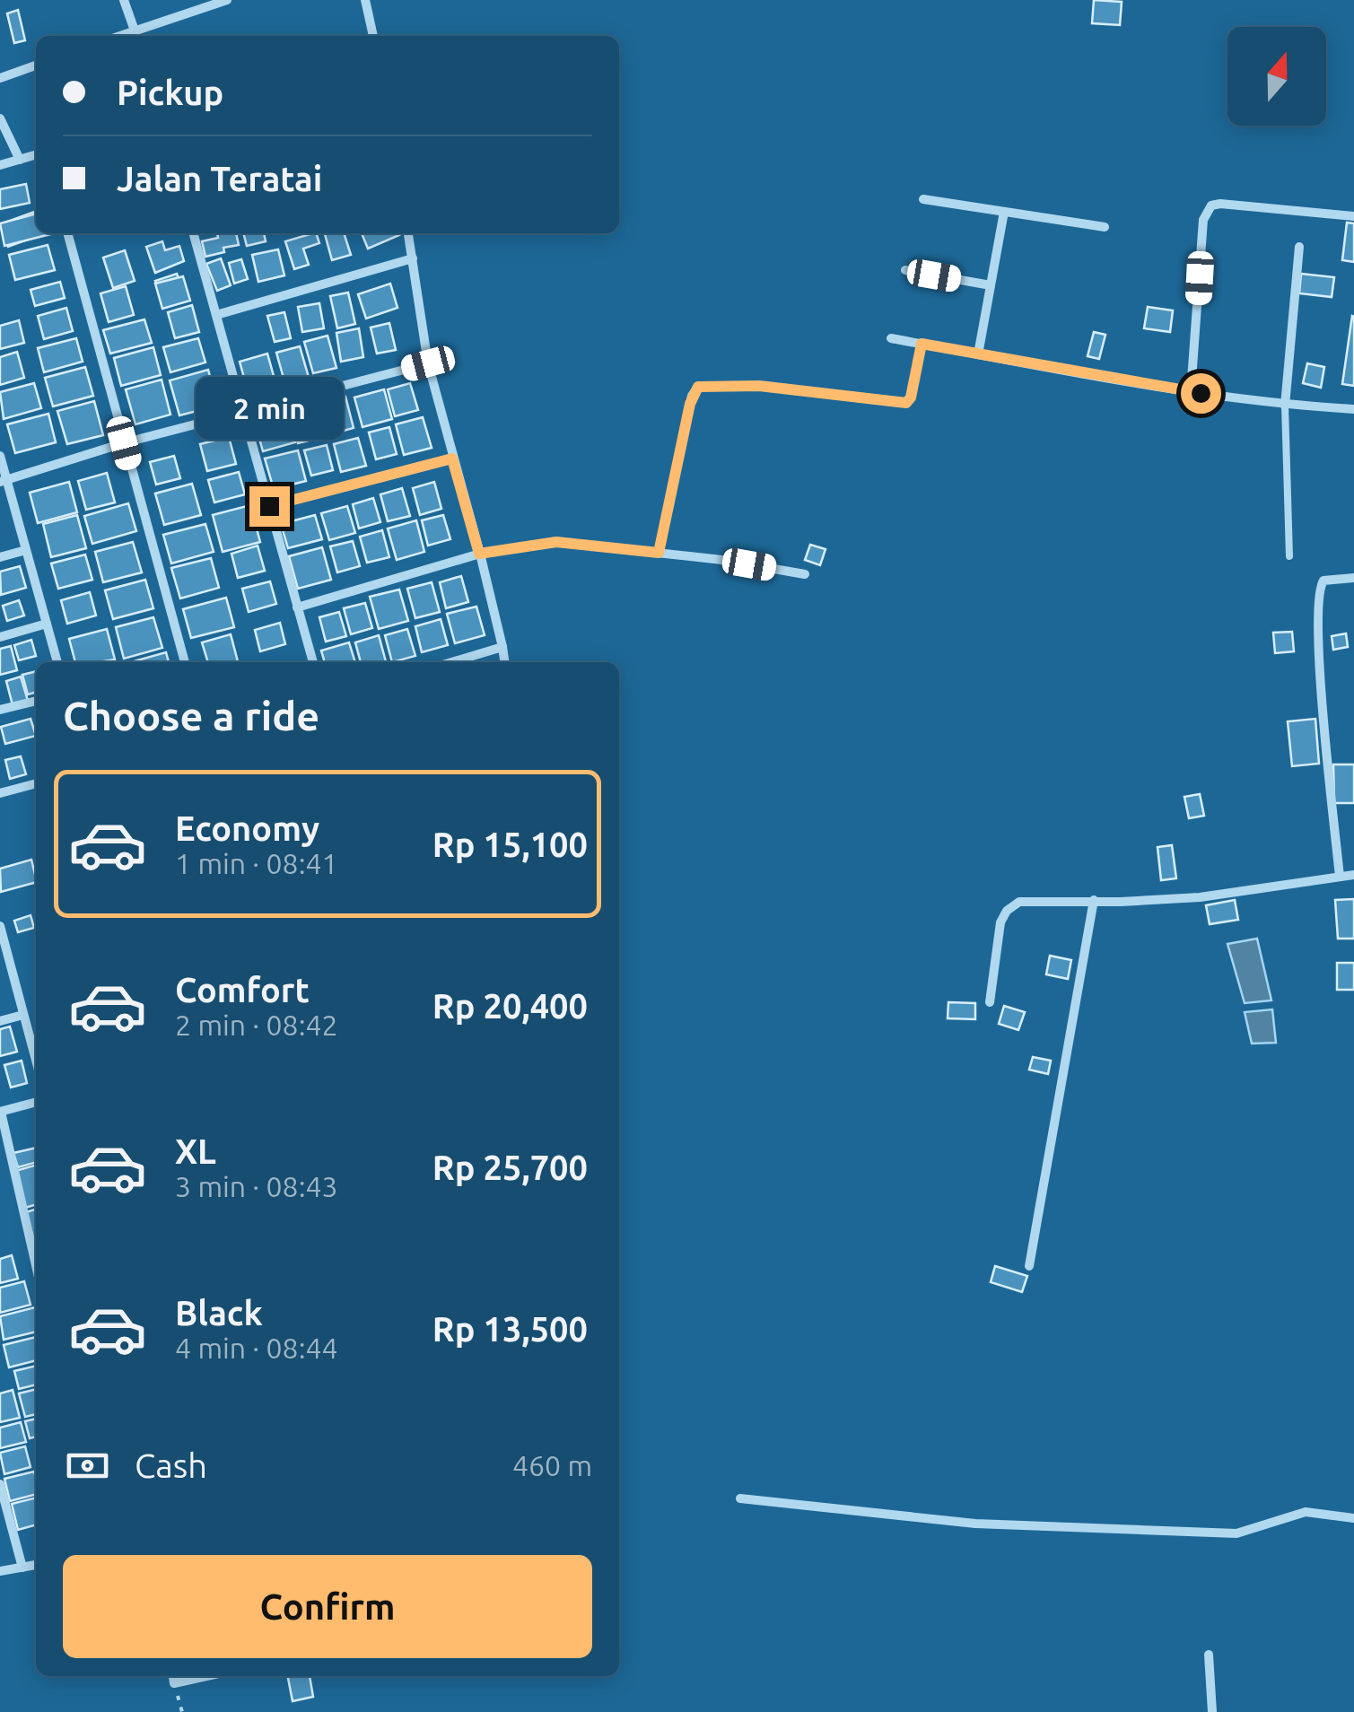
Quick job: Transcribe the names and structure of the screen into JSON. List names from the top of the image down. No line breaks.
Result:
{"north":"top","page":{"banner":["Pickup","Jalan Teratai"],"bubble":"2 min","heading":"Choose a ride","list":[{"name":"Economy","note":"1 min · 08:41","value":"Rp 15,100"},{"name":"Comfort","note":"2 min · 08:42","value":"Rp 20,400"},{"name":"XL","note":"3 min · 08:43","value":"Rp 25,700"},{"name":"Black","note":"4 min · 08:44","value":"Rp 13,500"}],"pay":["Cash","460 m"],"buttons":"Confirm"}}
